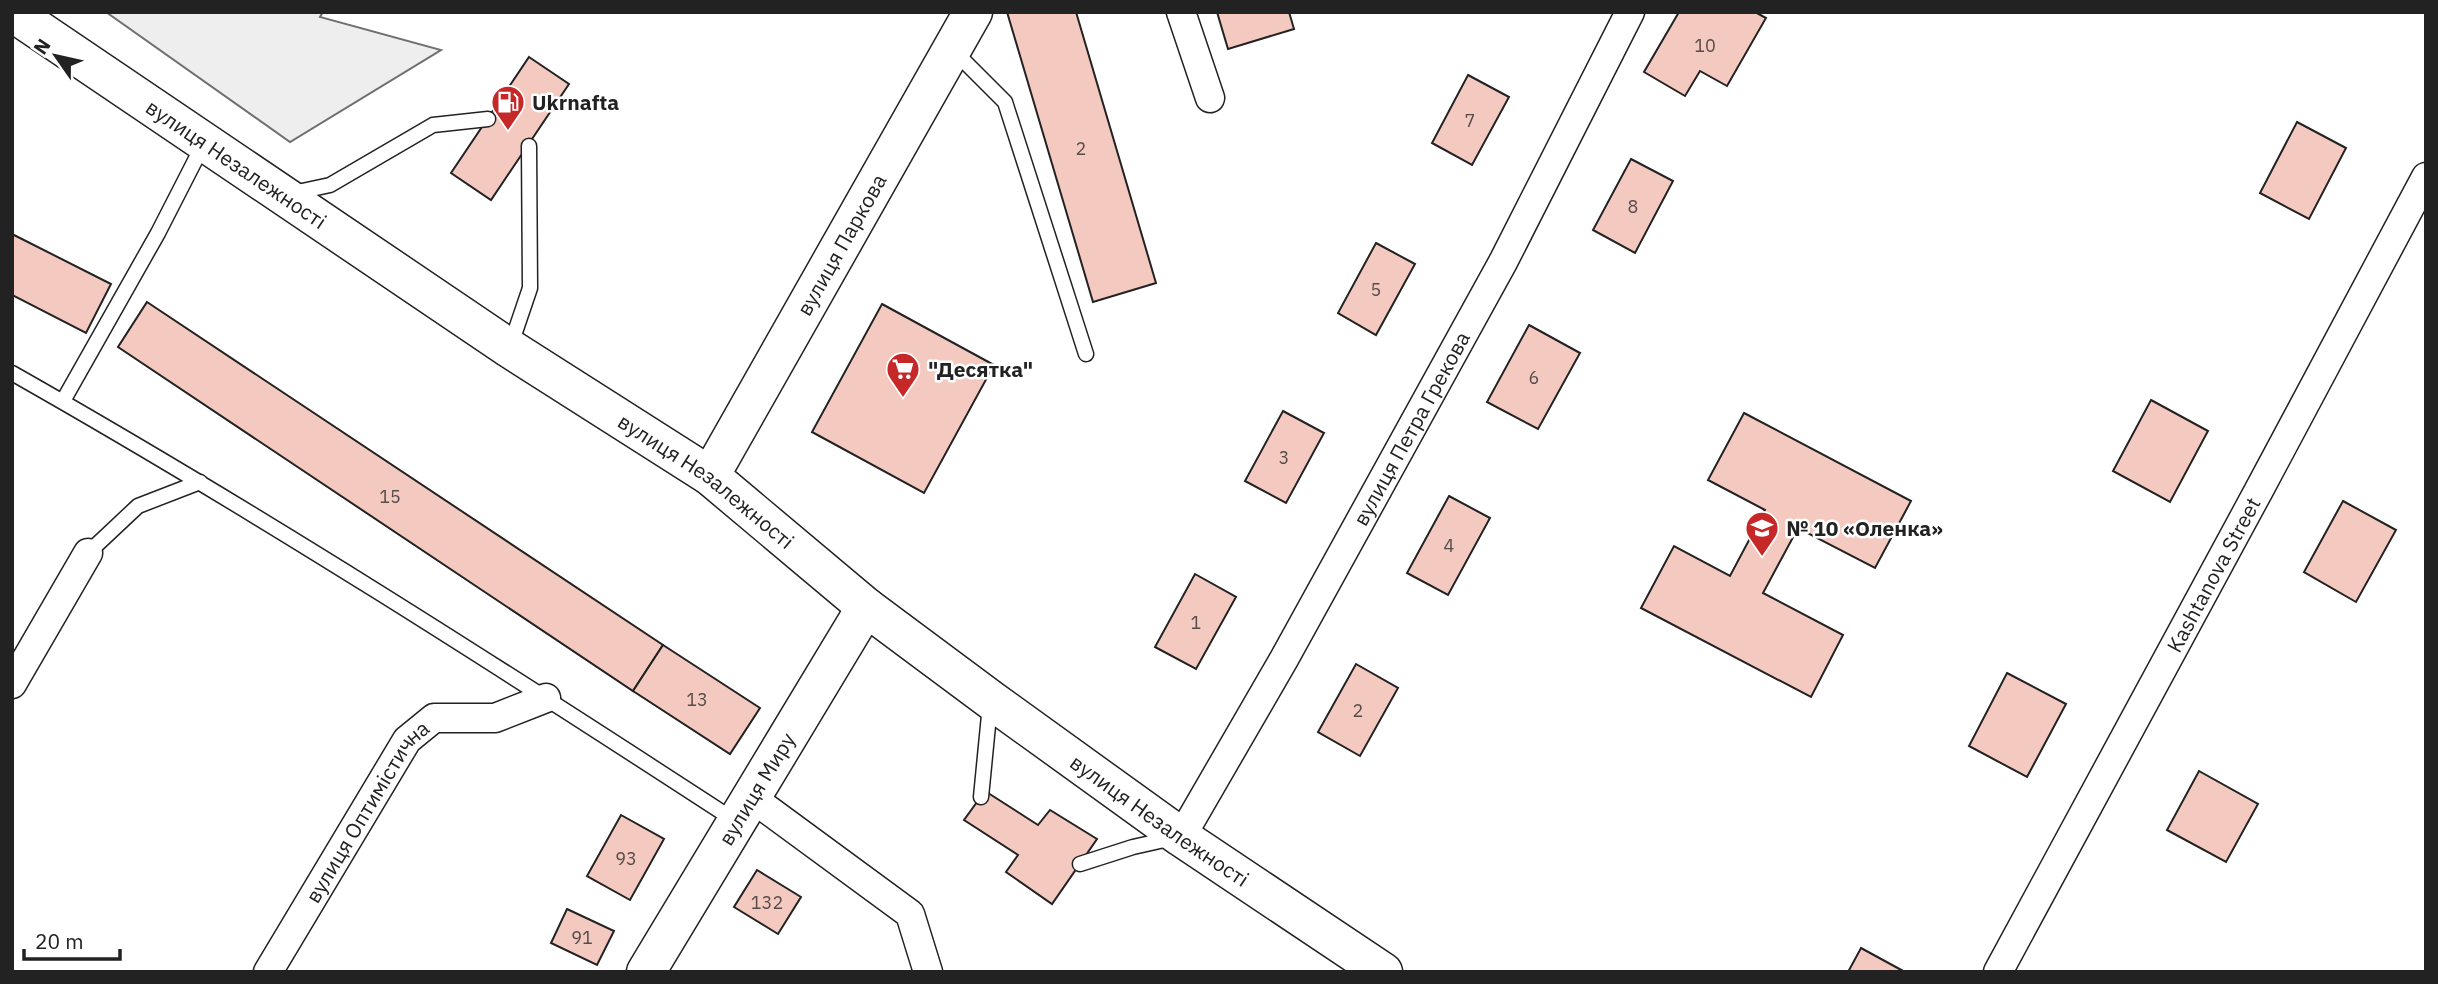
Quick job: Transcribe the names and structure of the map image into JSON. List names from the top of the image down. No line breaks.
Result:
{"streets":{"main road":["вулиця Незалежності","вулиця Паркова","вулиця Миру"],"street":["вулиця Петра Грекова","Kashtanova Street","вулиця Оптимістична"]},"crossings":[["вулиця Незалежності","вулиця Паркова"],["вулиця Незалежності","вулиця Петра Грекова"],["вулиця Незалежності","вулиця Миру"]],"places":{"fuel station":["Ukrnafta"],"supermarket":["\"Десятка\""],"school or university":["№ 10 «Оленка»"]},"house_numbers":["10","7","2","8","5","6","3","15","4","1","13","2","93","132","91"],"scale_bar":"20 m","north":"top left"}
